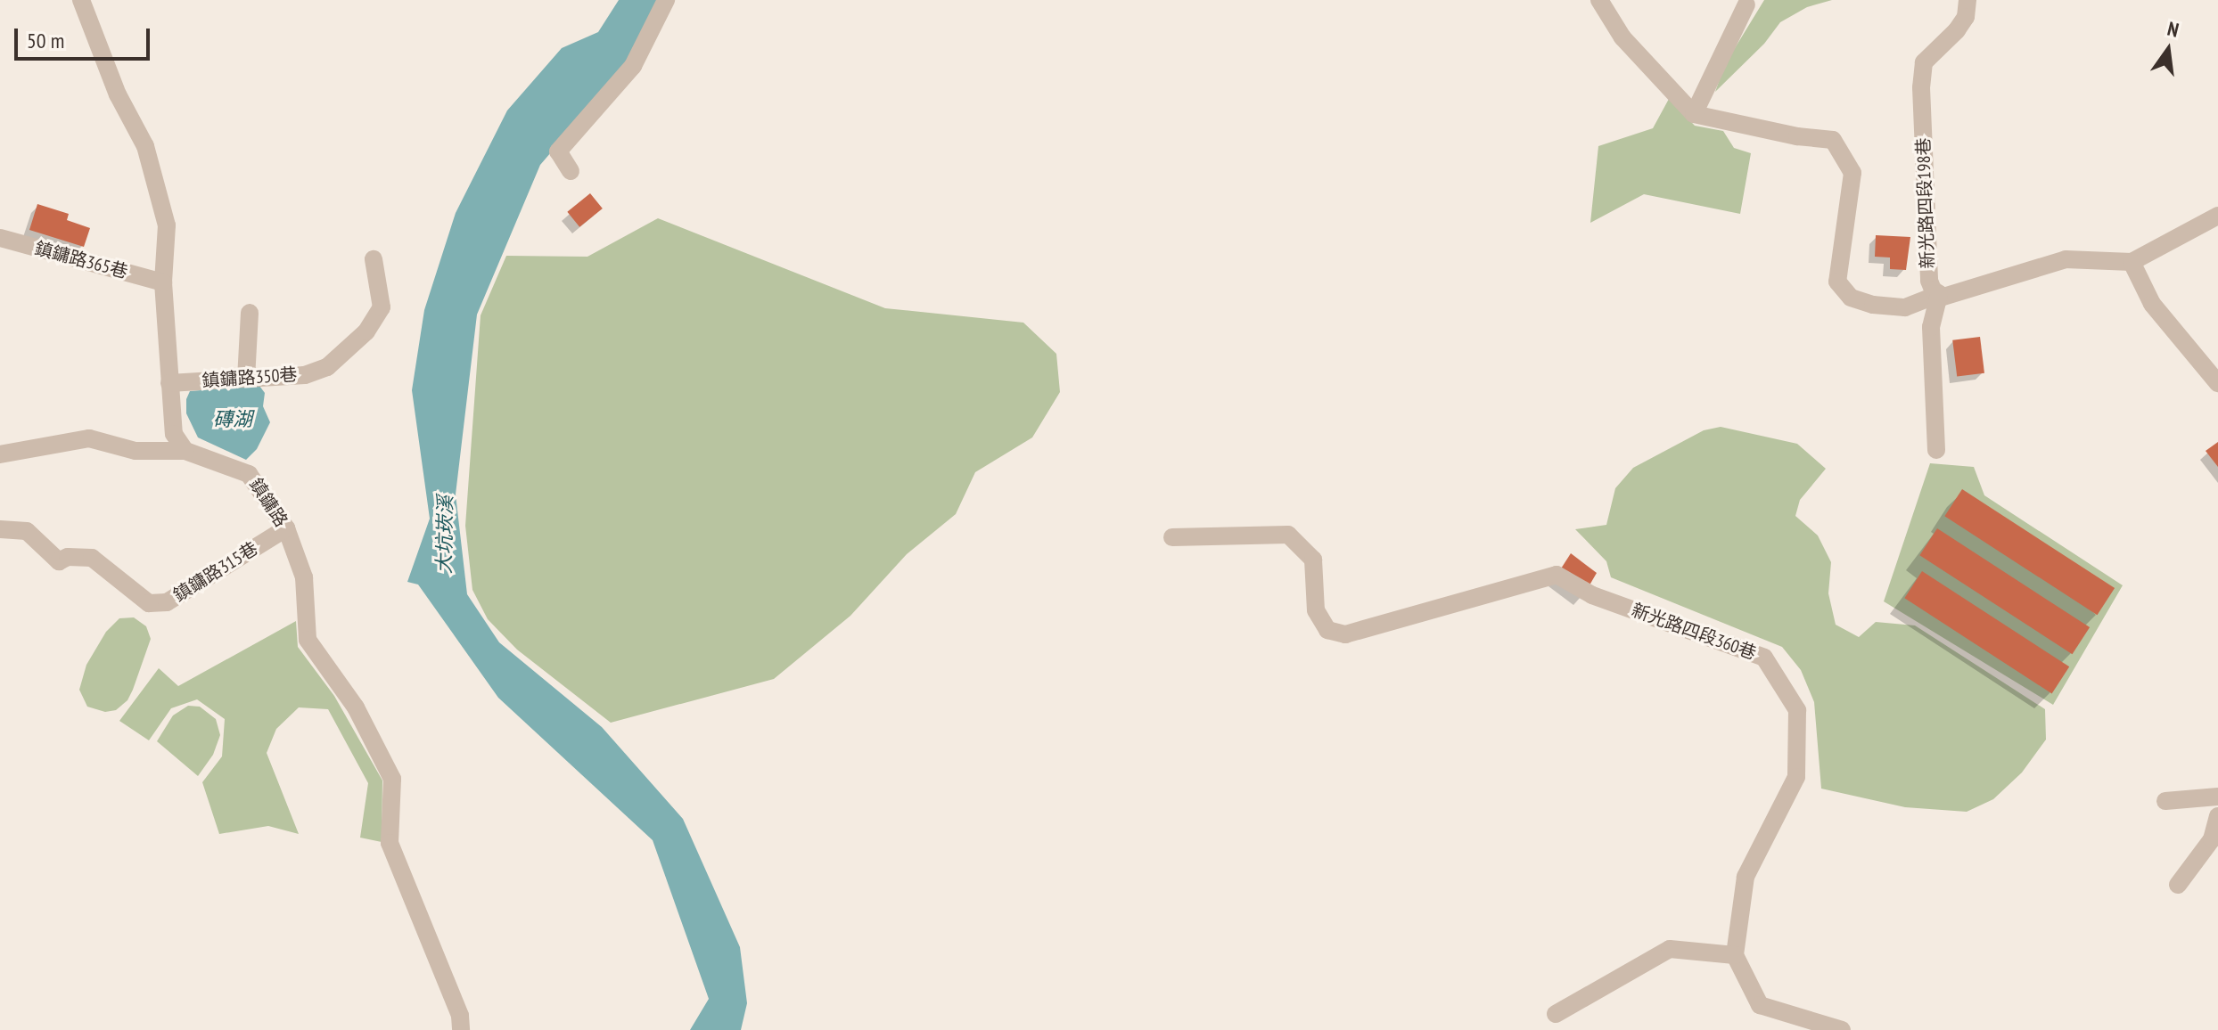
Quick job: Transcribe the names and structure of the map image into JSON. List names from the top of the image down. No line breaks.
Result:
{"streets":{"street":["新光路四段198巷","鎮鏞路365巷","鎮鏞路350巷","鎮鏞路","鎮鏞路315巷","新光路四段360巷"]},"crossings":[["鎮鏞路","鎮鏞路315巷"]],"water":["磚湖","大坑崁溪"],"scale_bar":"50 m","north":"top"}
